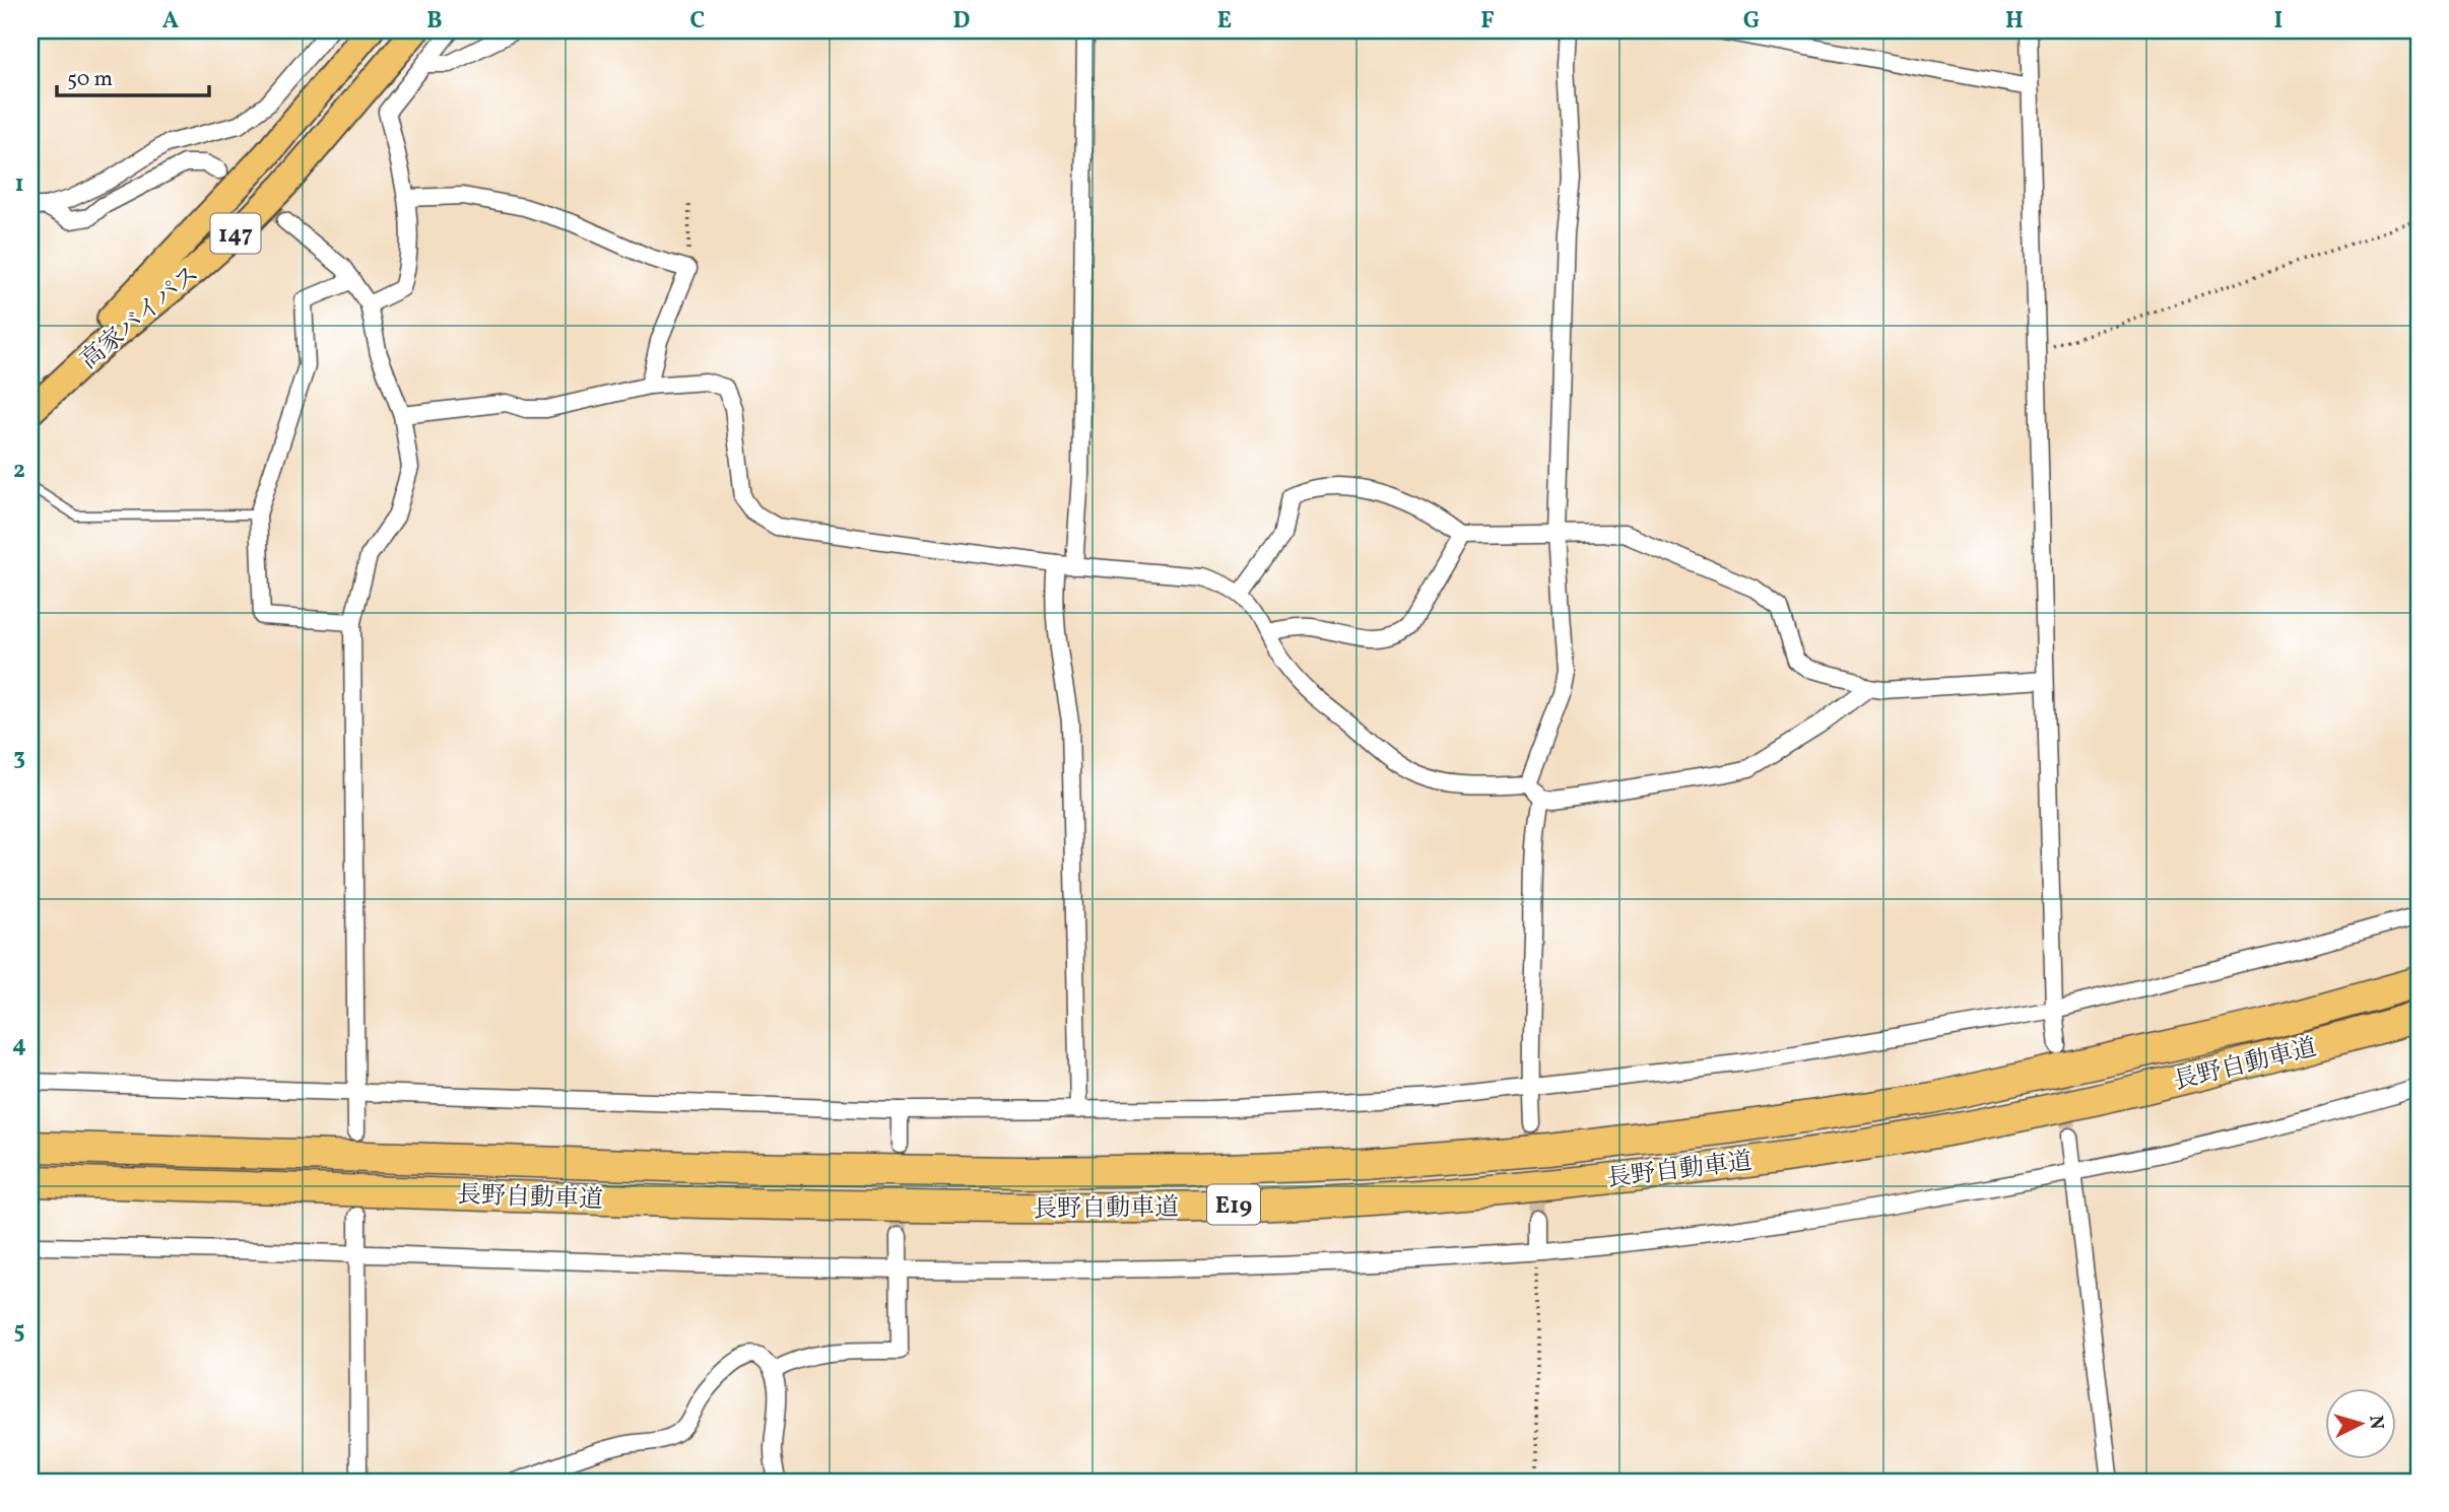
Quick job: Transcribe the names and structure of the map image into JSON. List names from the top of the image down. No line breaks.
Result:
{"streets":{"highway":["147","高家バイパス","長野自動車道","E19"]},"scale_bar":"50 m","north":"right","grid":{"columns":["A","B","C","D","E","F","G","H","I"],"rows":["1","2","3","4","5"]}}
